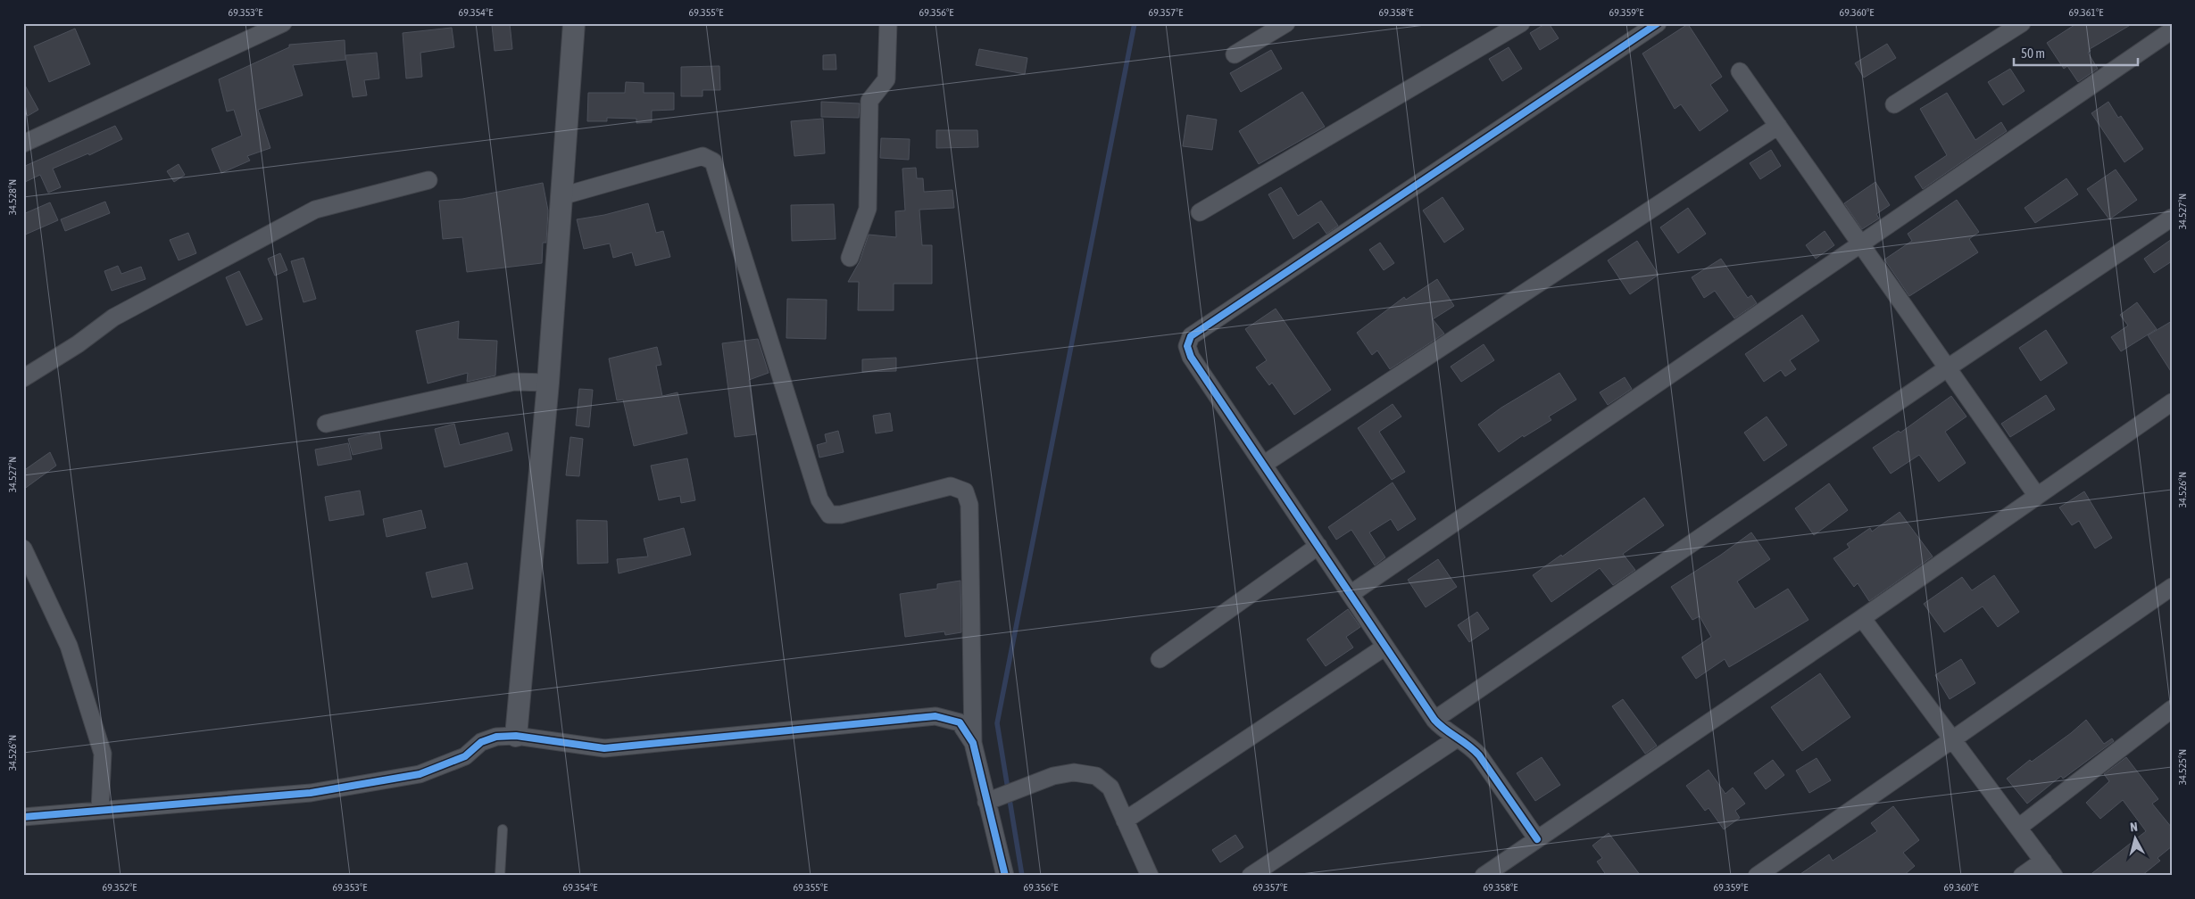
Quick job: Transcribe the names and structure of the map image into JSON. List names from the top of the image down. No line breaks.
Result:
{"scale_bar":"50 m","north":"top","coordinates":["69.353°E","69.354°E","69.355°E","69.356°E","69.357°E","69.358°E","69.359°E","69.360°E","69.361°E","34.528°N","34.527°N","34.526°N","34.525°N","69.352°E"]}
